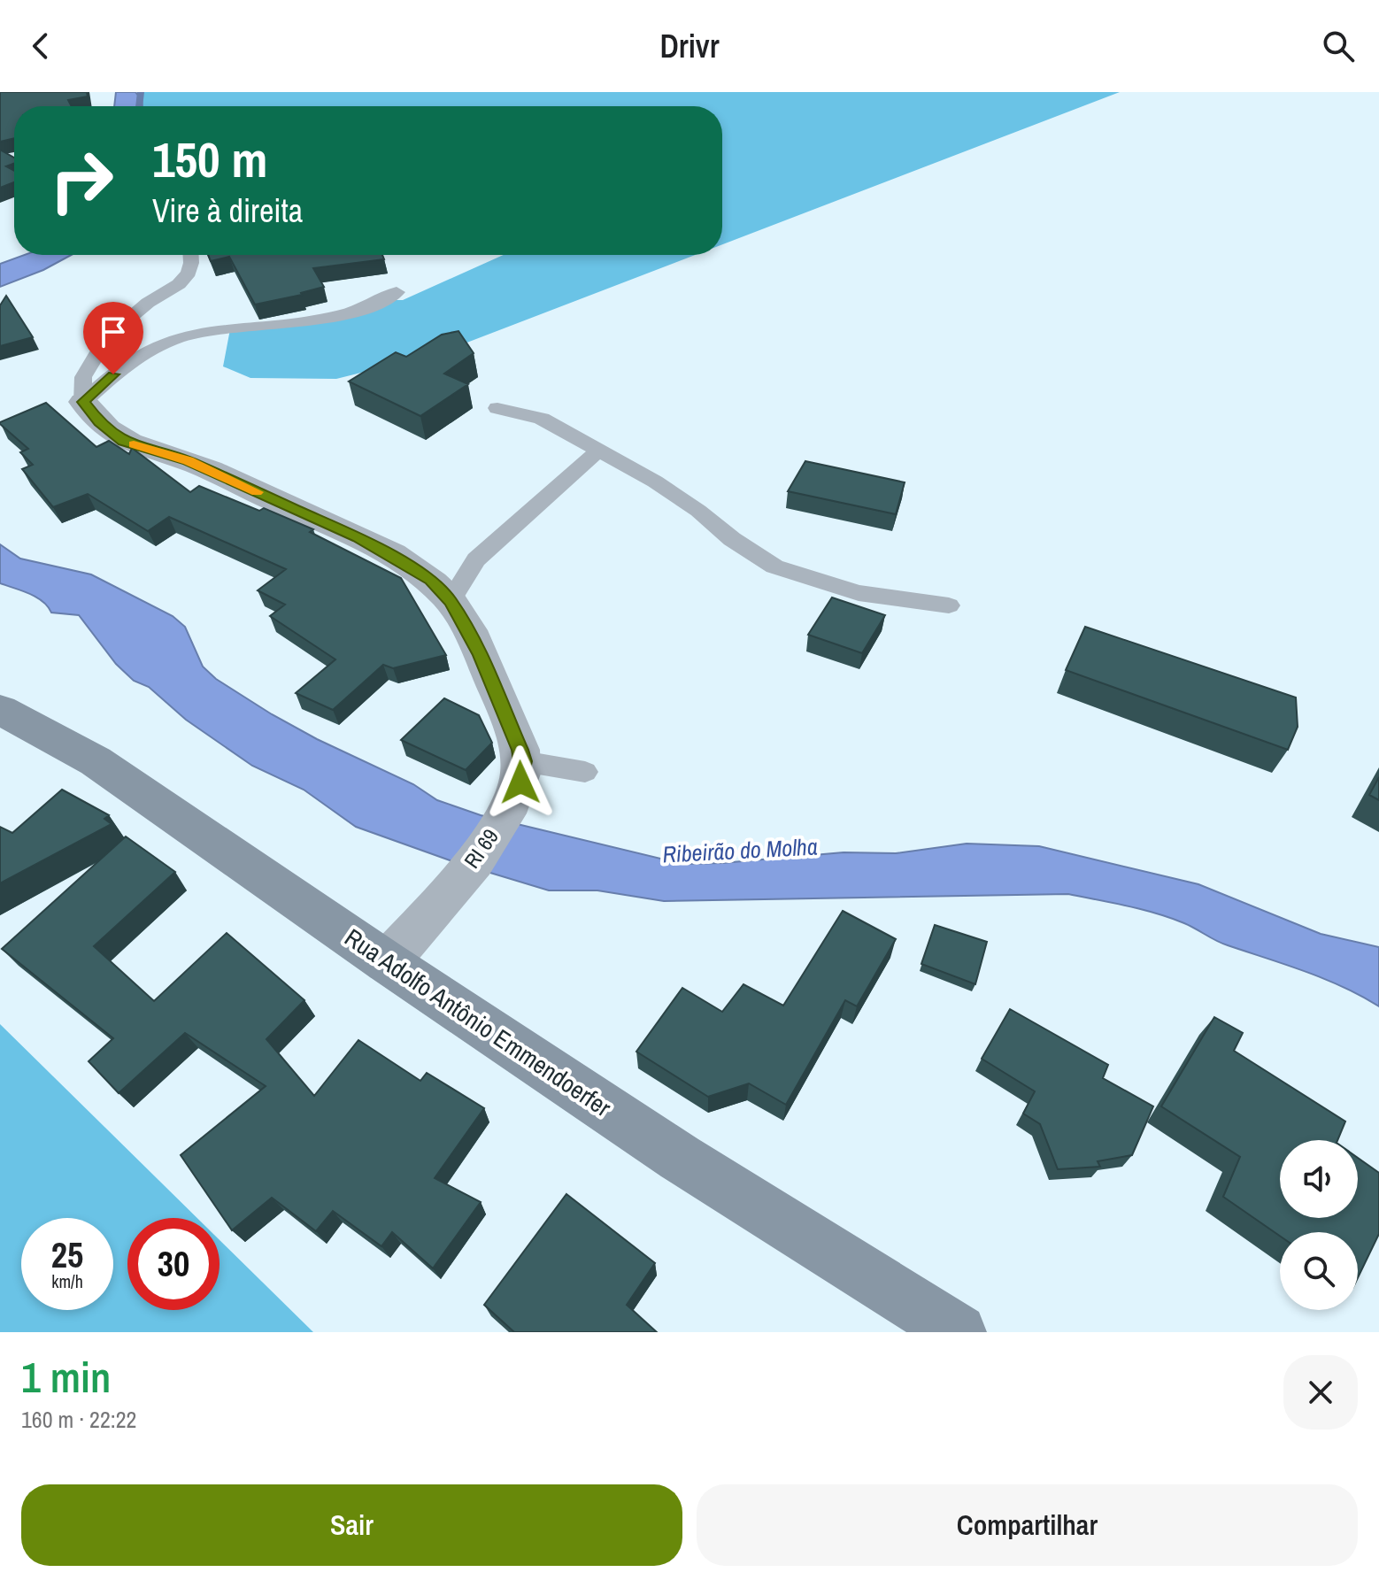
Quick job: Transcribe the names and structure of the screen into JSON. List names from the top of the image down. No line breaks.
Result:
{"streets":{"street":["RI 69","Rua Adolfo Antônio Emmendoerfer"]},"crossings":[["RI 69","Rua Adolfo Antônio Emmendoerfer"]],"water":["Ribeirão do Molha"],"page":{"header":"Drivr","turn":["150 m","Vire à direita"],"speed":"25 km/h","limit":"30","heading":["1 min","160 m · 22:22"],"buttons":["Sair","Compartilhar"]}}
